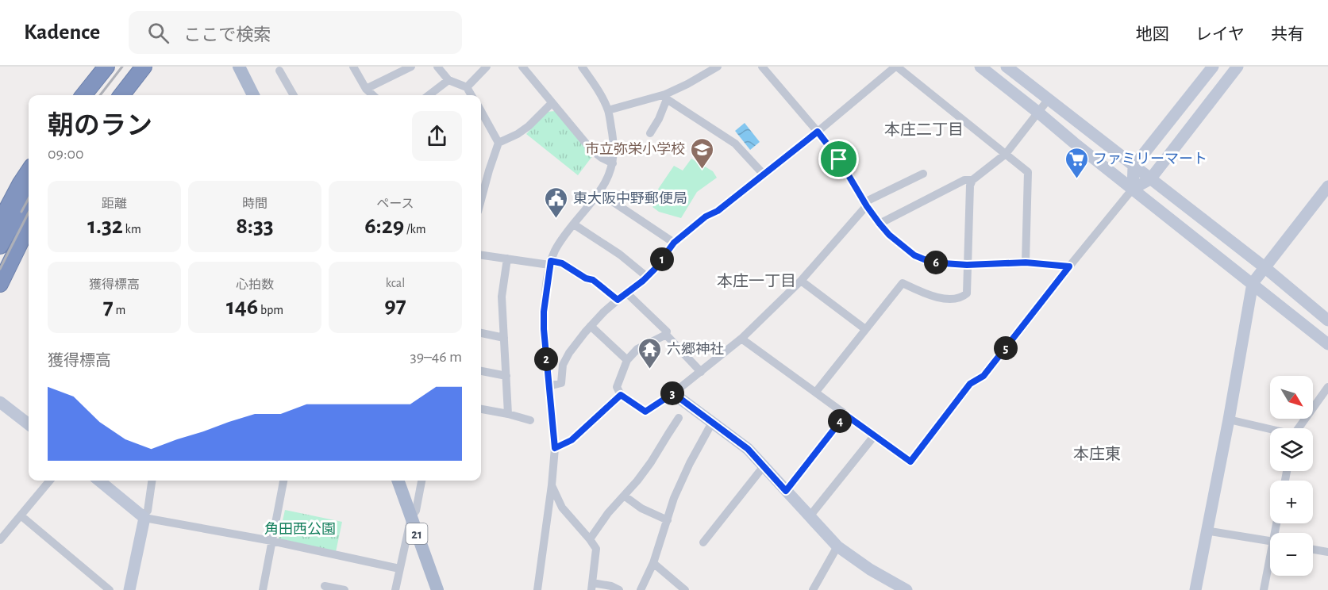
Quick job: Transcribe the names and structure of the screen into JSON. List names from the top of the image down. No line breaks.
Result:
{"streets":{"main road":["21"]},"districts":["本庄二丁目","本庄一丁目","本庄東"],"parks":["角田西公園"],"places":{"school or university":["市立弥栄小学校"],"supermarket":["ファミリーマート"],"public building":["東大阪中野郵便局"],"temple":["六郷神社"]},"north":"bottom right","page":{"header":"Kadence","search":"ここで検索","nav":["地図","レイヤ","共有"],"heading":["朝のラン","09:00"],"stats":[["距離","1.32 km"],["時間","8:33"],["ペース","6:29 /km"],["獲得標高","7 m"],["心拍数","146 bpm"],["kcal","97"]],"pins":["1","6","5","2","3","4"],"chart":["獲得標高","39–46 m"],"map_buttons":["+","−"]}}
